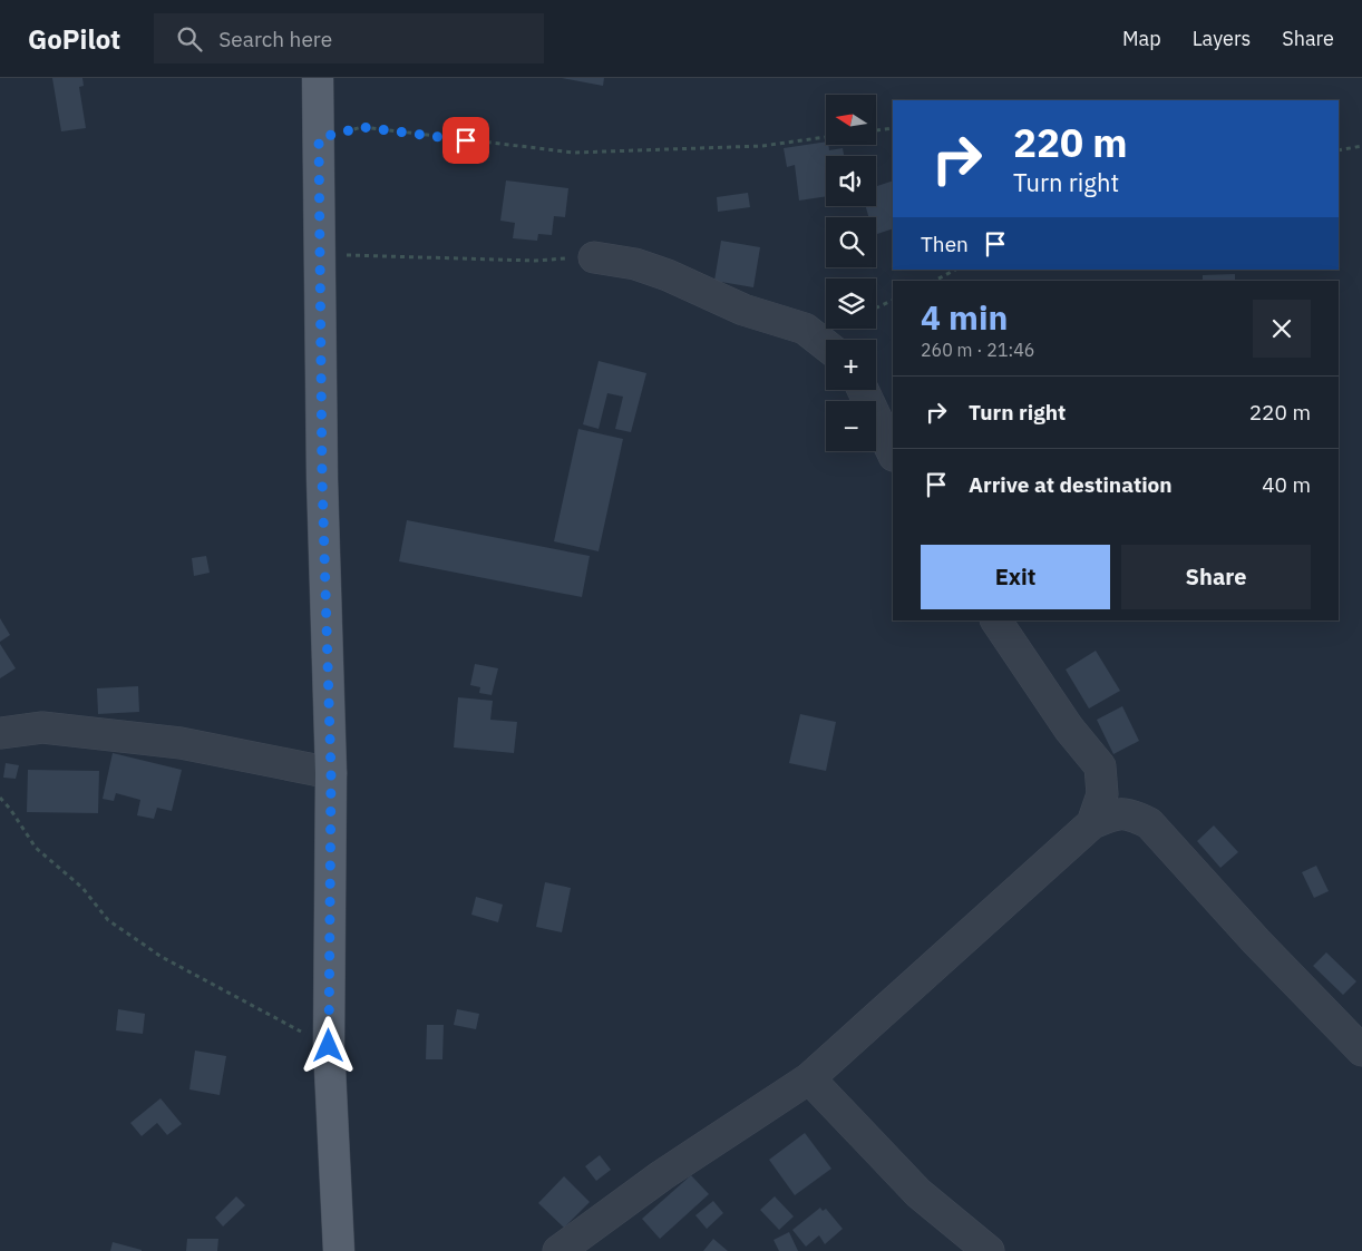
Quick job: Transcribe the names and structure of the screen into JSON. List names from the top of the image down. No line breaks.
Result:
{"north":"left","page":{"header":"GoPilot","search":"Search here","nav":["Map","Layers","Share"],"map_buttons":["+","−"],"turn":["220 m","Turn right"],"then":"Then","heading":["4 min","260 m · 21:46"],"list":[{"name":"Turn right","value":"220 m"},{"name":"Arrive at destination","value":"40 m"}],"buttons":["Exit","Share"]}}
